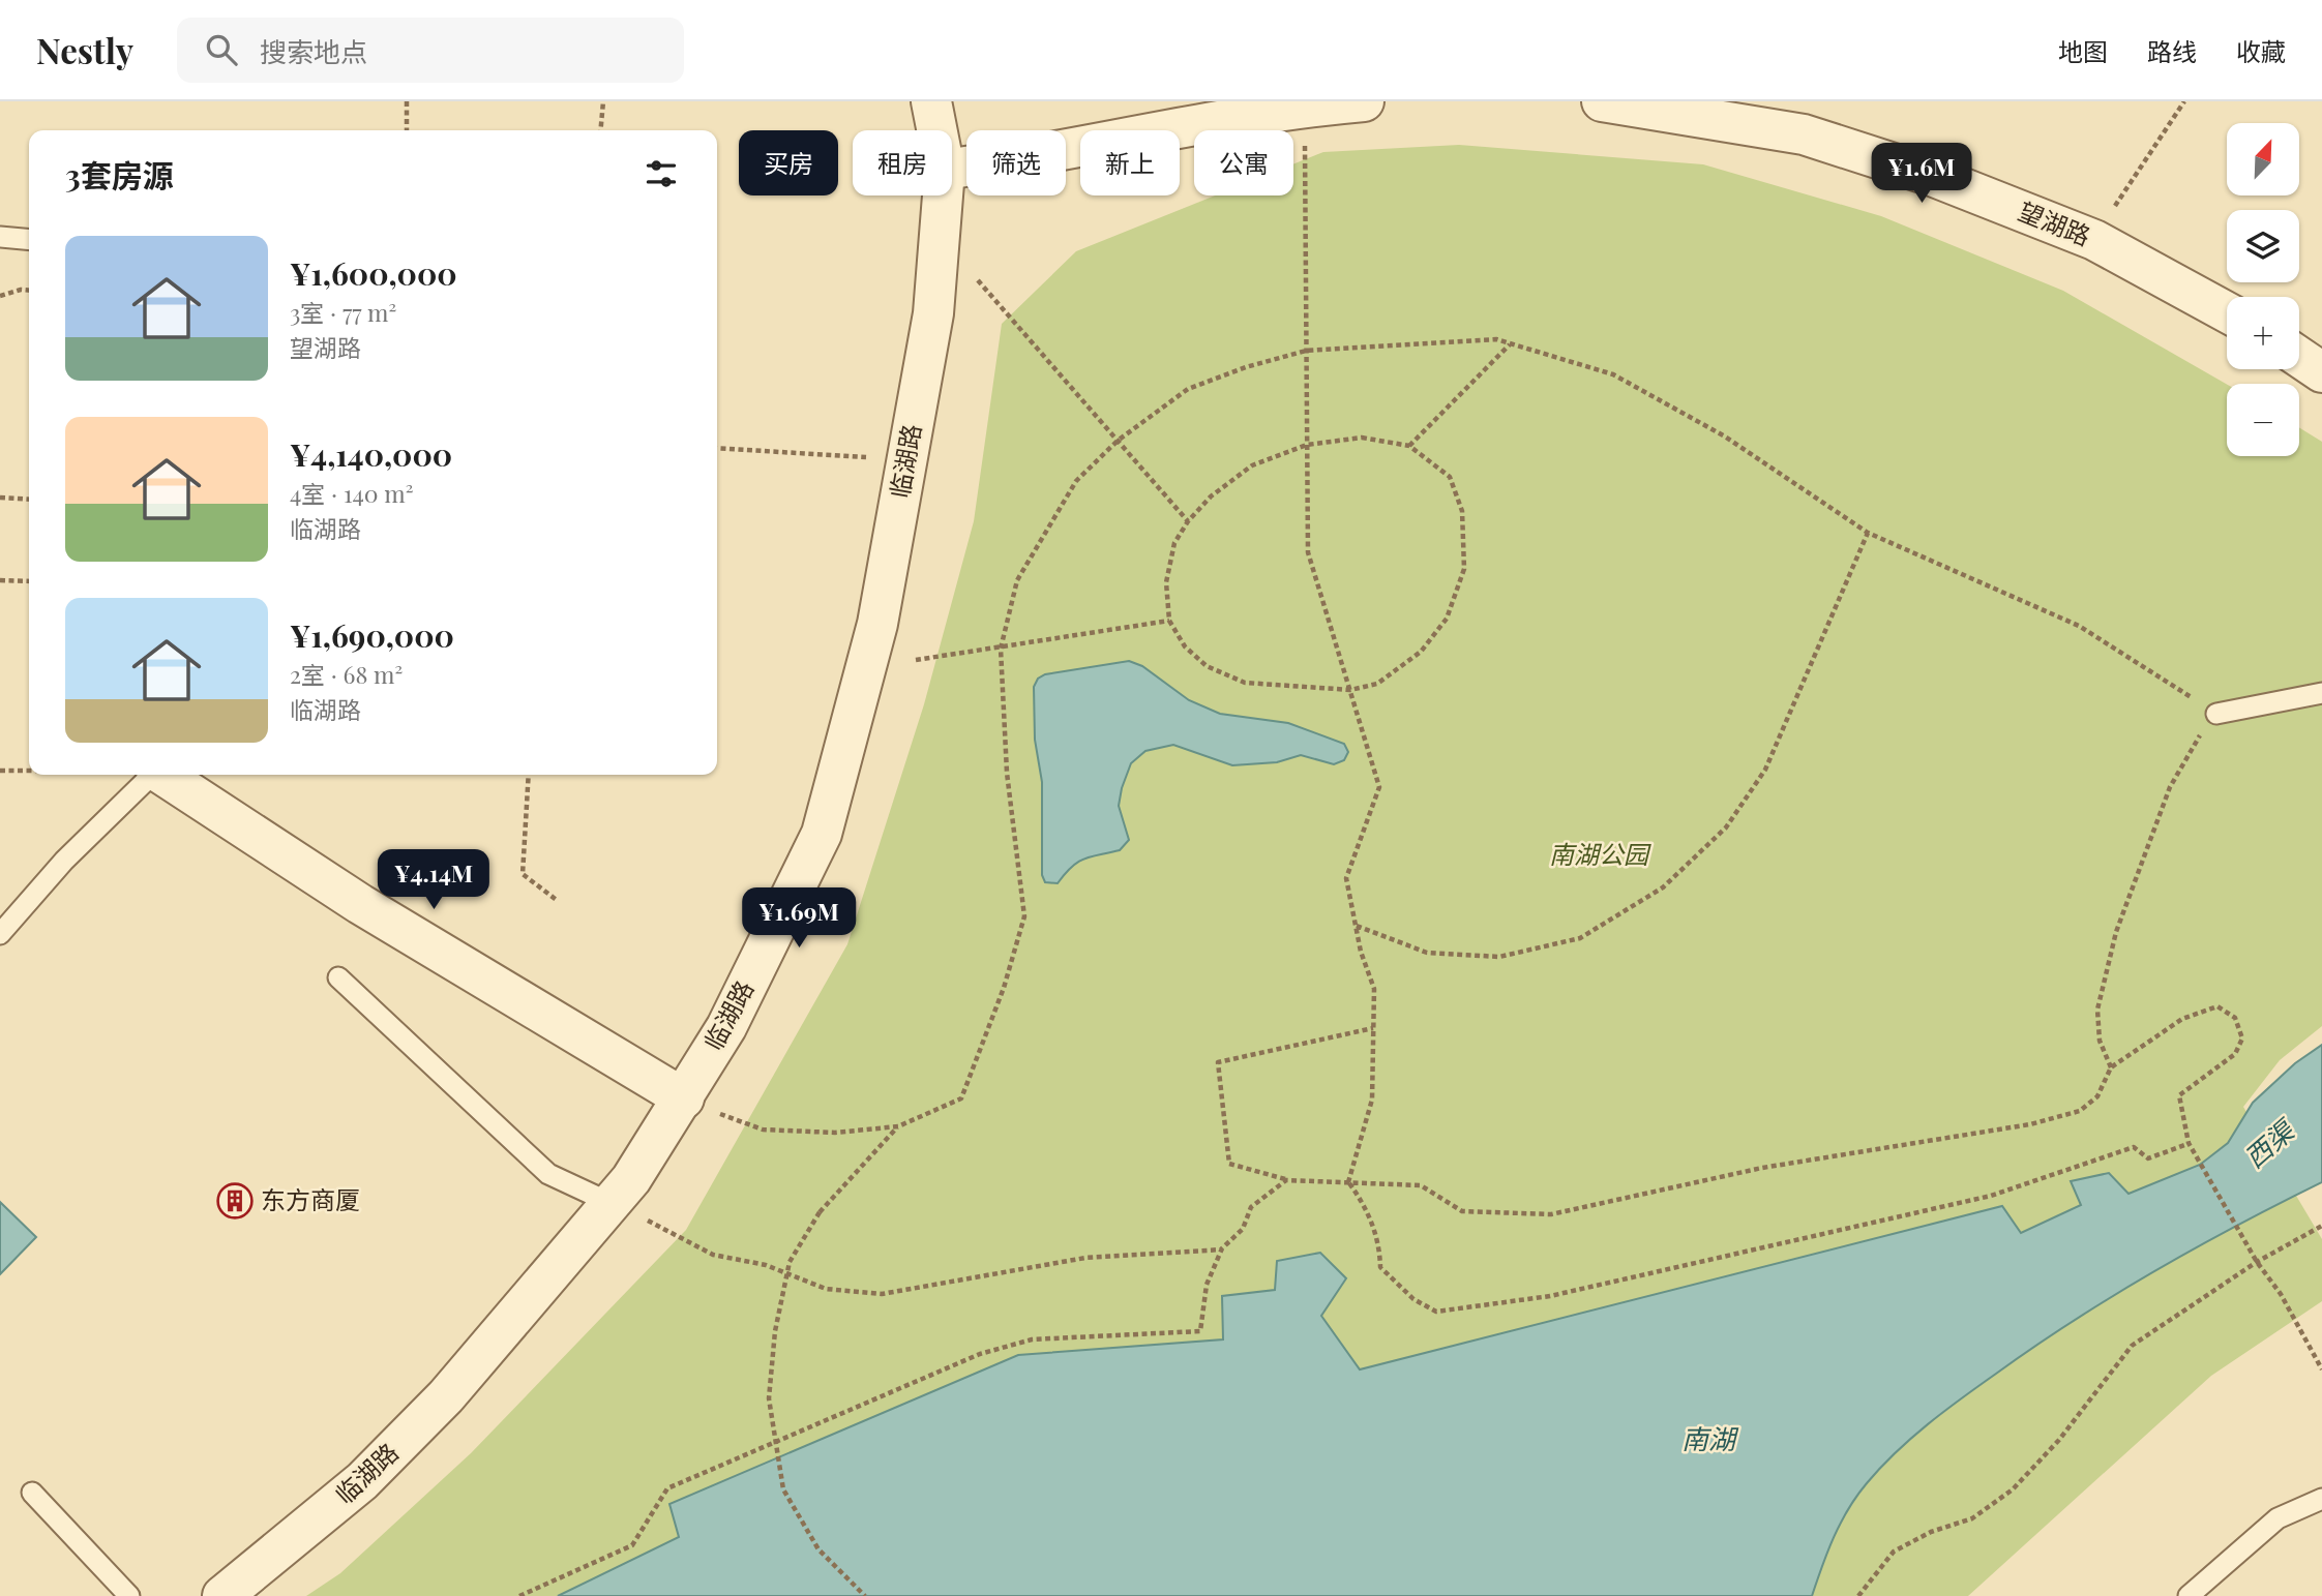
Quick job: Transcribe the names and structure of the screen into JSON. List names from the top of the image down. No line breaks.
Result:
{"streets":{"street":["望湖路","临湖路"]},"water":["西渠","南湖"],"parks":["南湖公园"],"places":{"building":["东方商厦"]},"north":"top right","page":{"header":"Nestly","search":"搜索地点","nav":["地图","路线","收藏"],"map_buttons":["+","−"],"chip":["买房","租房","筛选","新上","公寓"],"heading":"3套房源","price":["¥1.6M","¥4.14M","¥1.69M"],"list":[{"name":"¥1,600,000","note":"3室 · 77 m² · 望湖路"},{"name":"¥4,140,000","note":"4室 · 140 m² · 临湖路"},{"name":"¥1,690,000","note":"2室 · 68 m² · 临湖路"}]}}
